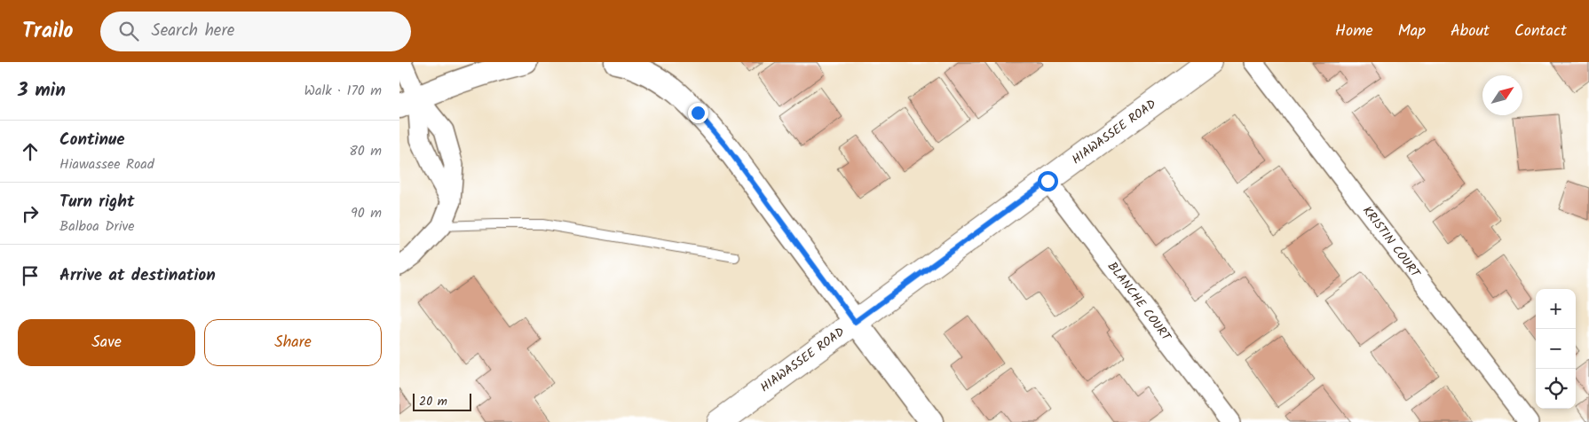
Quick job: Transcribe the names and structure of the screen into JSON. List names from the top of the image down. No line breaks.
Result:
{"streets":{"main road":["HIAWASSEE ROAD"],"street":["KRISTIN COURT","BLANCHE COURT"]},"crossings":[["HIAWASSEE ROAD","BLANCHE COURT"]],"scale_bar":"20 m","north":"top right","page":{"header":"Trailo","search":"Search here","nav":["Home","Map","About","Contact"],"heading":["3 min","Walk · 170 m"],"list":[["Continue","Hiawassee Road","80 m"],["Turn right","Balboa Drive","90 m"],"Arrive at destination"],"map_buttons":["+","−"],"buttons":["Save","Share"],"scale":"20 m"}}
